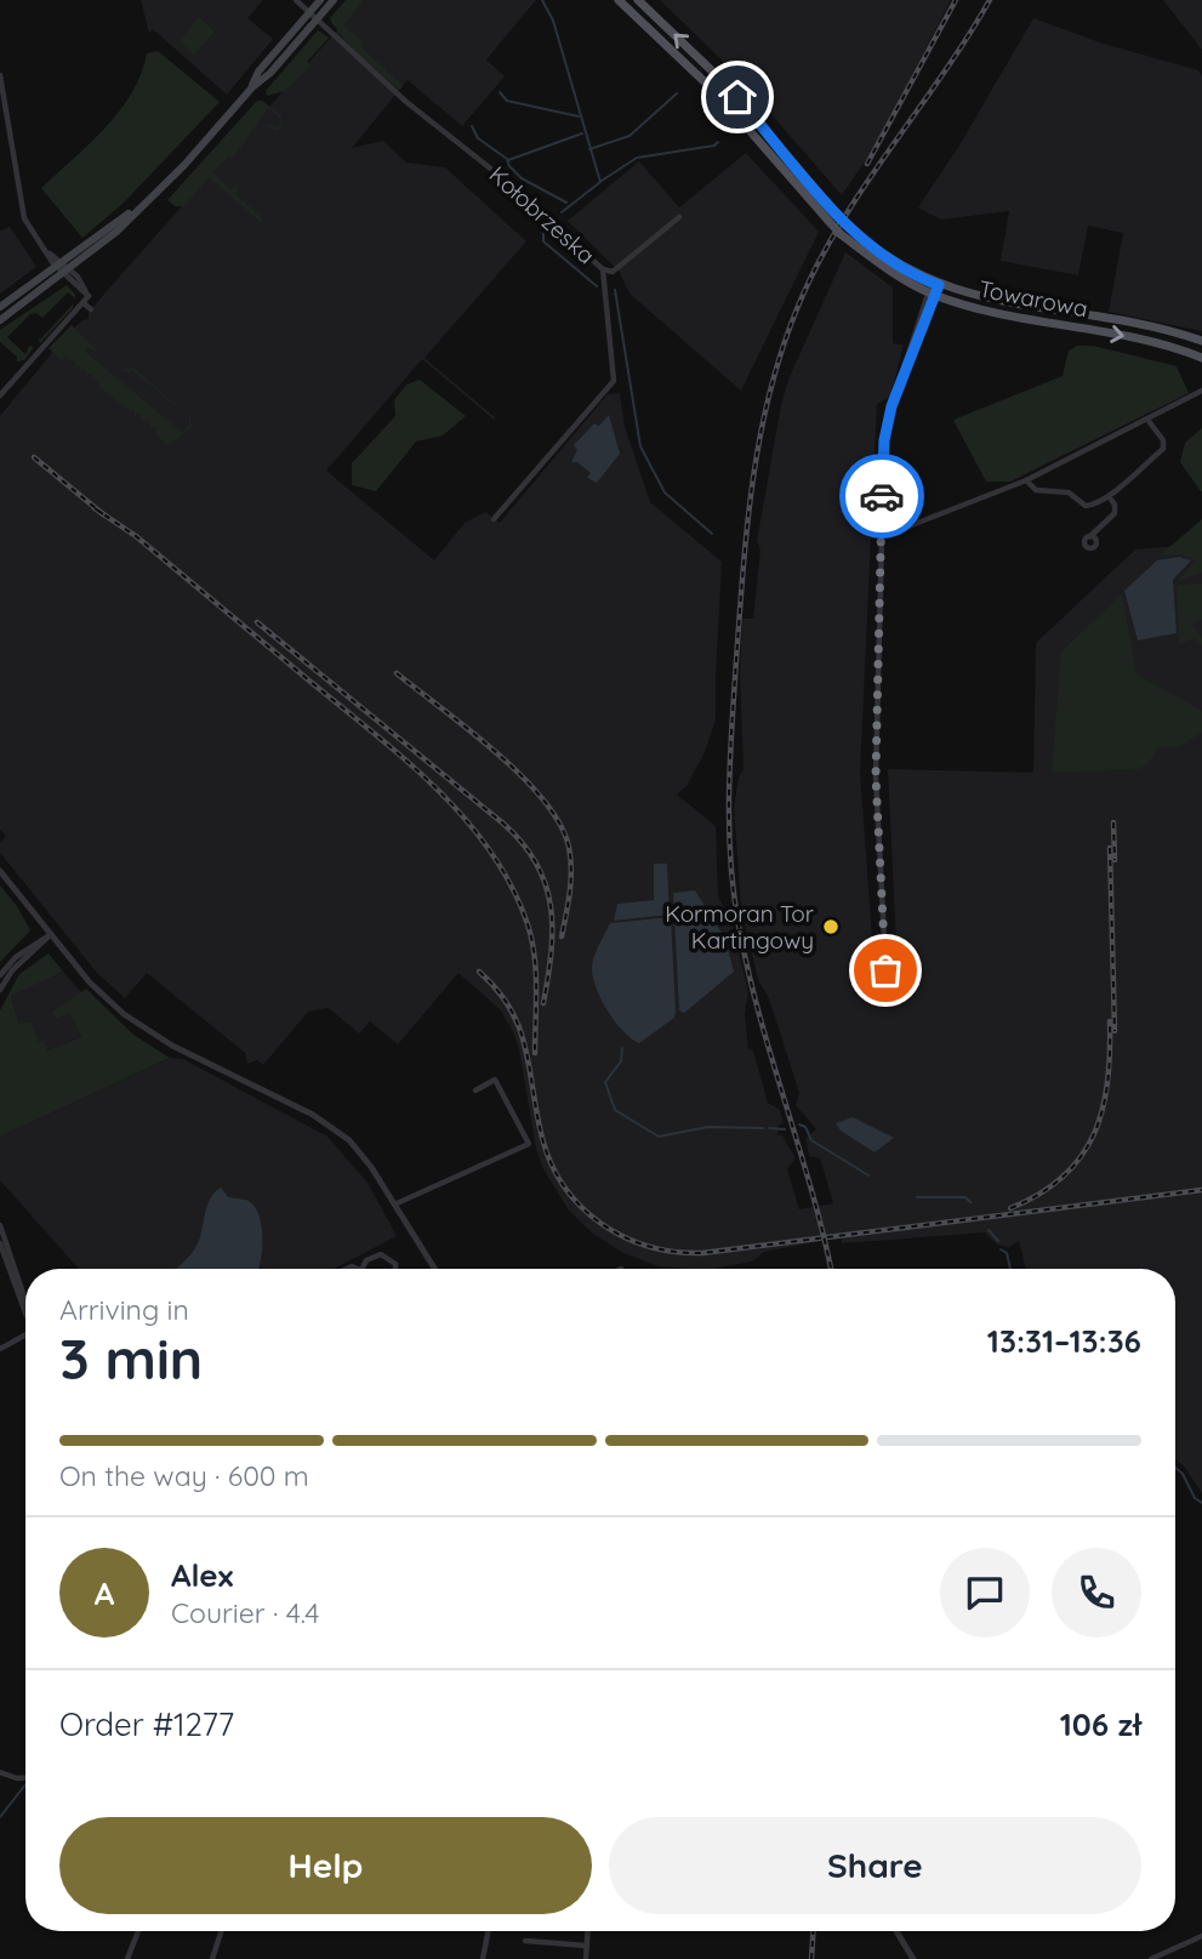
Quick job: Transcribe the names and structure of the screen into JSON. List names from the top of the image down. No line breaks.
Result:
{"streets":{"main road":["Towarowa"],"street":["Kołobrzeska"]},"places":["Kormoran Tor Kartingowy"],"page":{"heading":["3 min","Arriving in","13:31–13:36"],"panel":["Alex","Courier · 4.4","Order #1277","106 zł"],"bar":"On the way · 600 m","round":"A","buttons":["Help","Share"]}}
